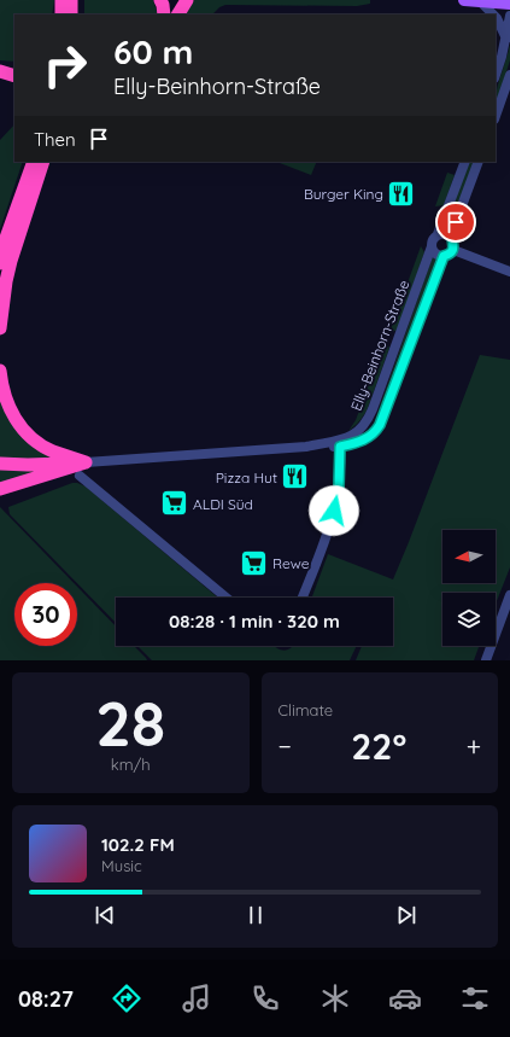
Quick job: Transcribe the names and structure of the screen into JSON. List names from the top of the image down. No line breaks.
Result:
{"streets":{"street":["Elly-Beinhorn-Straße"]},"places":{"restaurant":["Burger King","Pizza Hut"],"supermarket":["ALDI Süd","Rewe"]},"north":"left","page":{"turn":["60 m","Elly-Beinhorn-Straße"],"then":"Then","limit":"30","trip":"08:28 · 1 min · 320 m","tile":[["28","km/h"],"Climate"],"heat":["−","22°","+"],"song":["102.2 FM","Music"],"tabs":"08:27"}}
